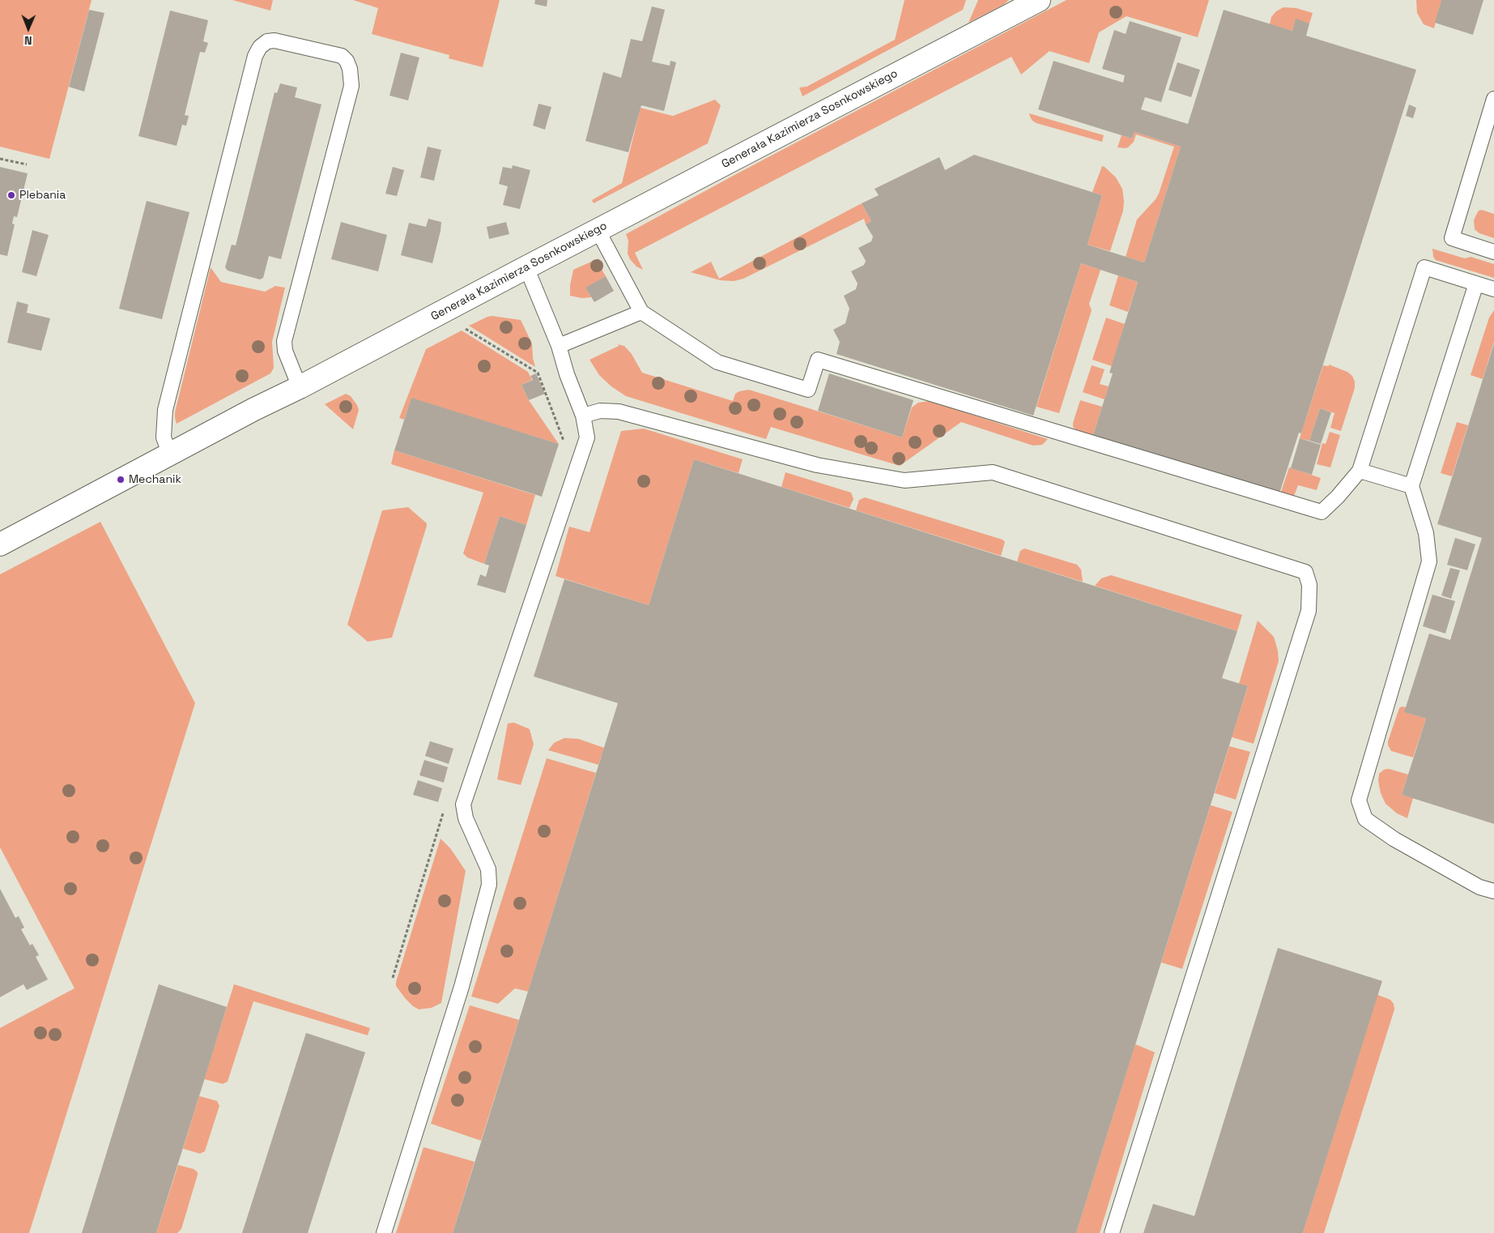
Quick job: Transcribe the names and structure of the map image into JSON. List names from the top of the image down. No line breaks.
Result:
{"streets":{"street":["Generała Kazimierza Sosnkowskiego"]},"places":["Plebania","Mechanik"],"north":"bottom"}
